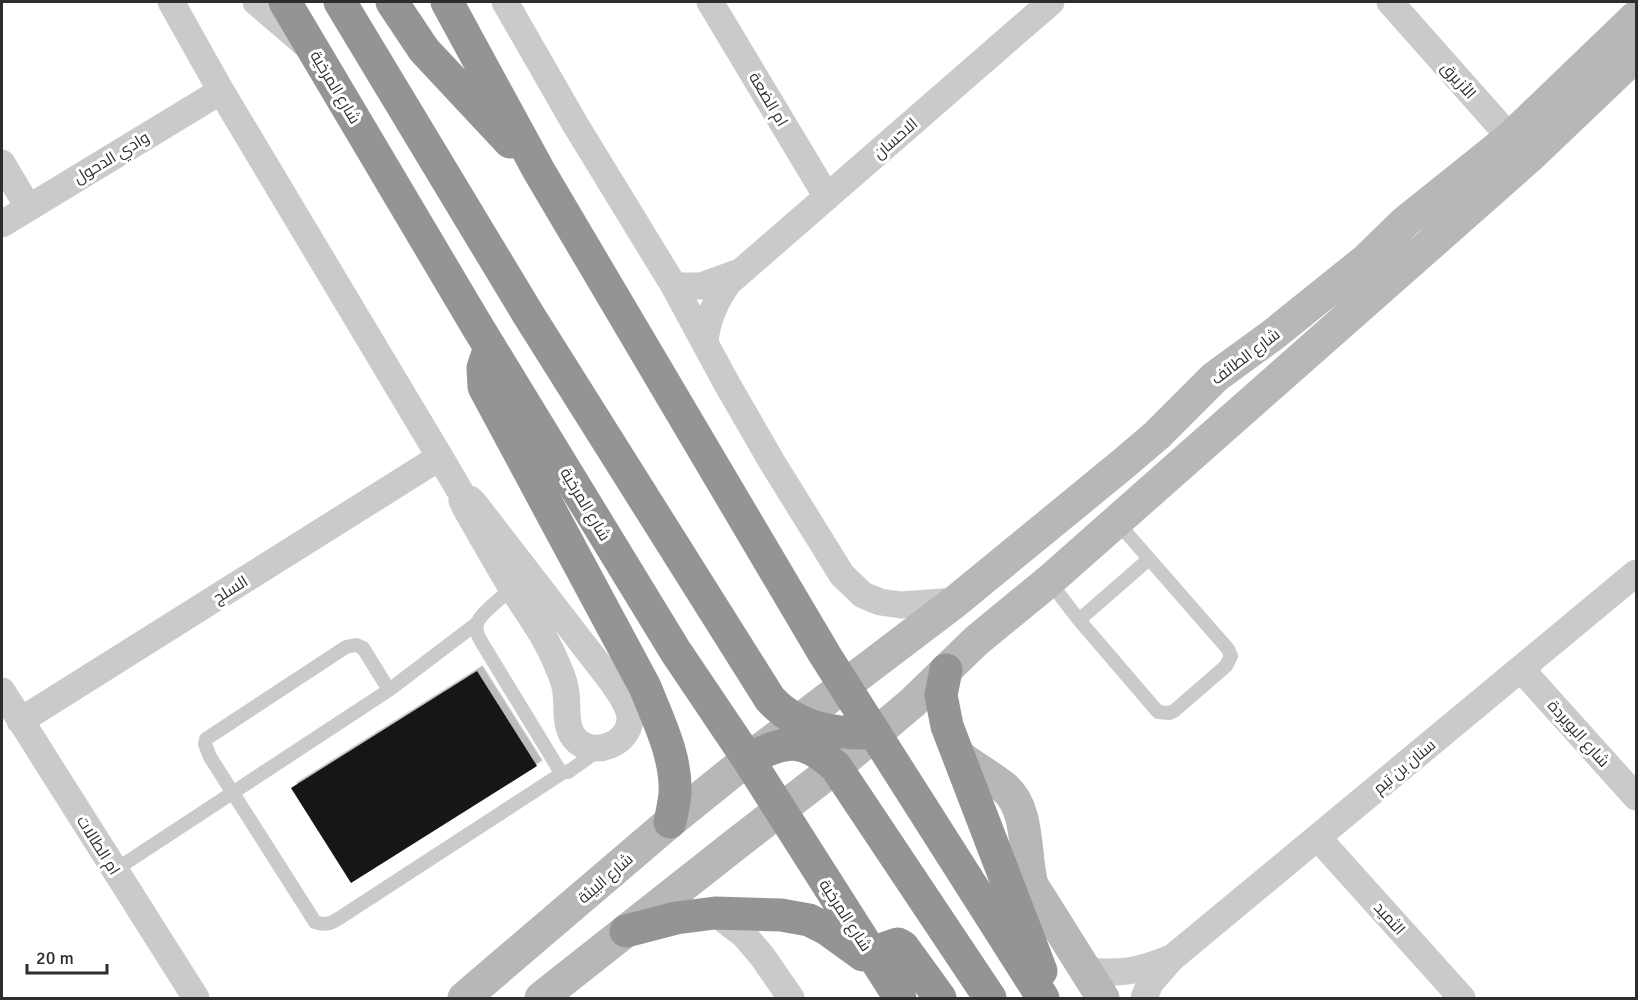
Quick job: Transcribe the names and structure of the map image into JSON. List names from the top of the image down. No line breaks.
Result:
{"streets":{"highway":["شارع المرخية"],"street":["الأزيرق","ام الضعة","الاحسان","وادي الدحول","شارع الطائف","السلج","شارع البويردة","سنان بن تيم","ام الطالات","شارع البيئة","الثميد"]},"crossings":[["الأزيرق","شارع الطائف"],["شارع المرخية","شارع الطائف"],["شارع المرخية","شارع البيئة"],["ام الضعة","الاحسان"],["شارع الطائف","شارع البيئة"],["السلج","ام الطالات"],["شارع البويردة","سنان بن تيم"],["سنان بن تيم","الثميد"]],"scale_bar":"20 m"}
